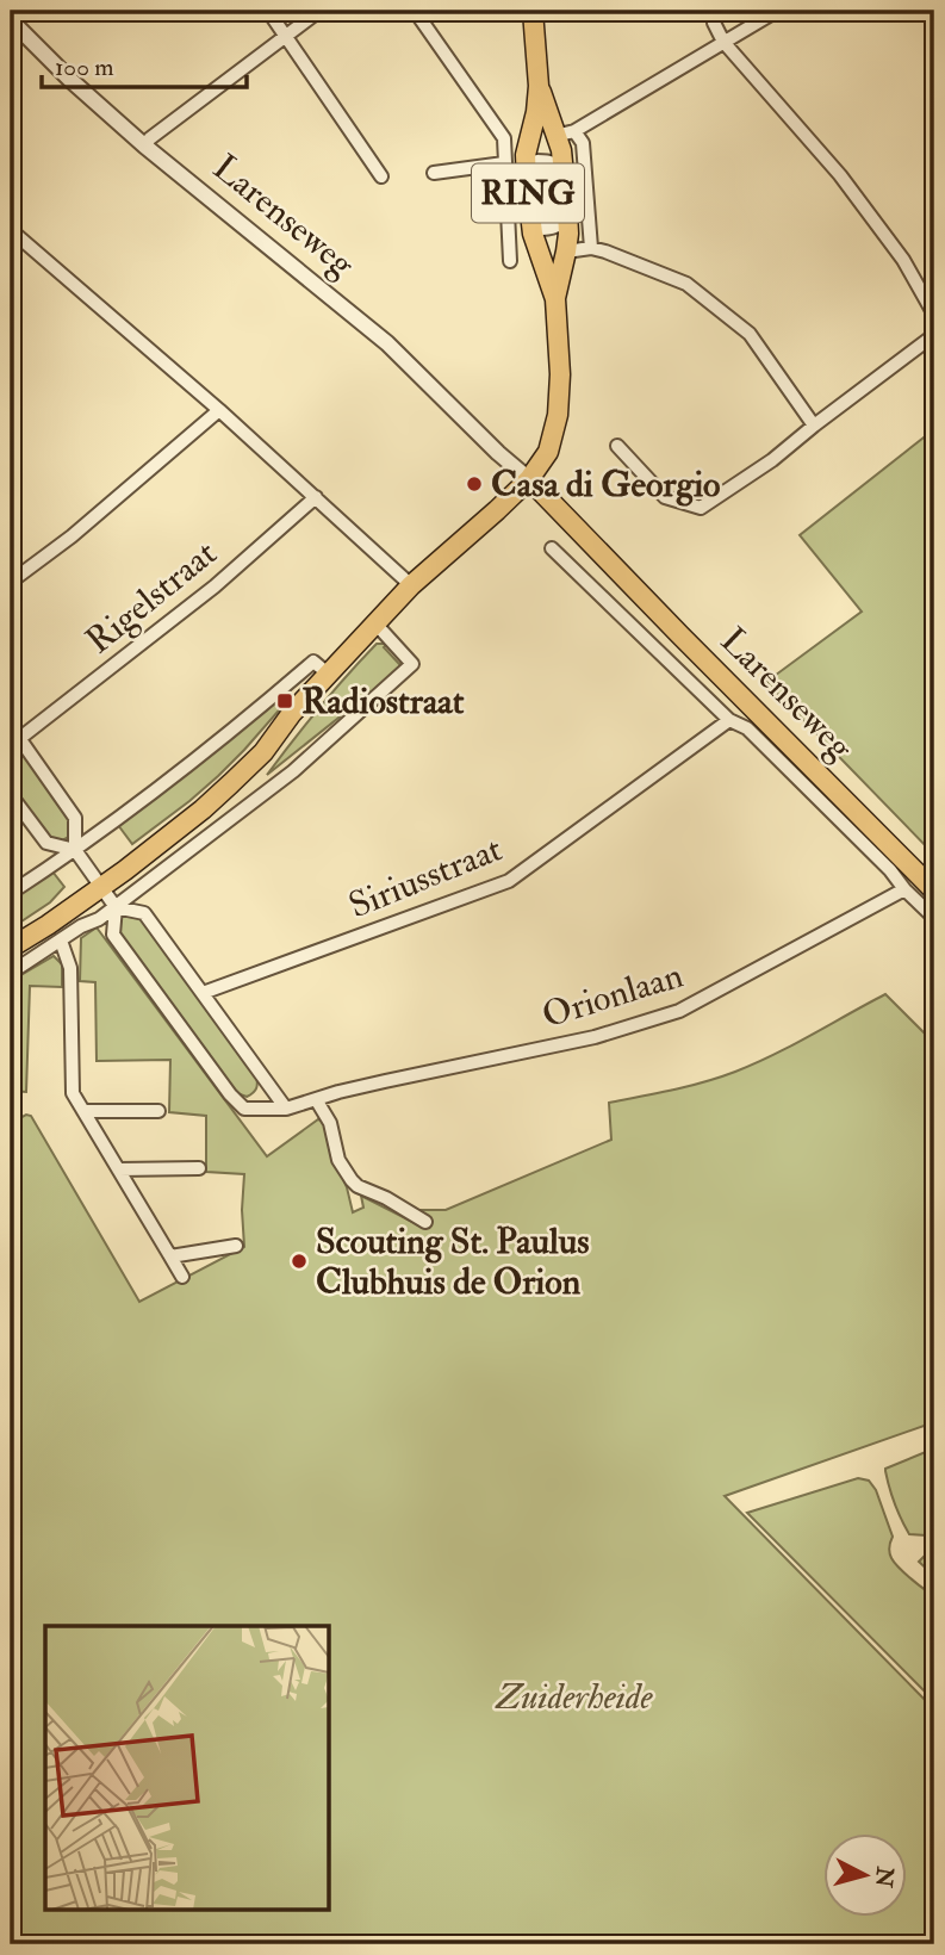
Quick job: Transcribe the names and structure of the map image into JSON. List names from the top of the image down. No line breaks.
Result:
{"streets":{"main road":["RING","Larenseweg"],"street":["Rigelstraat","Siriusstraat","Orionlaan"]},"crossings":[["RING","Larenseweg"],["RING","Orionlaan"],["Larenseweg","Siriusstraat"],["Larenseweg","Orionlaan"],["Rigelstraat","Orionlaan"]],"parks":["Zuiderheide"],"places":{"other":["Casa di Georgio","Scouting St. Paulus Clubhuis de Orion"],"transit":["Radiostraat"]},"scale_bar":"100 m","north":"right"}
